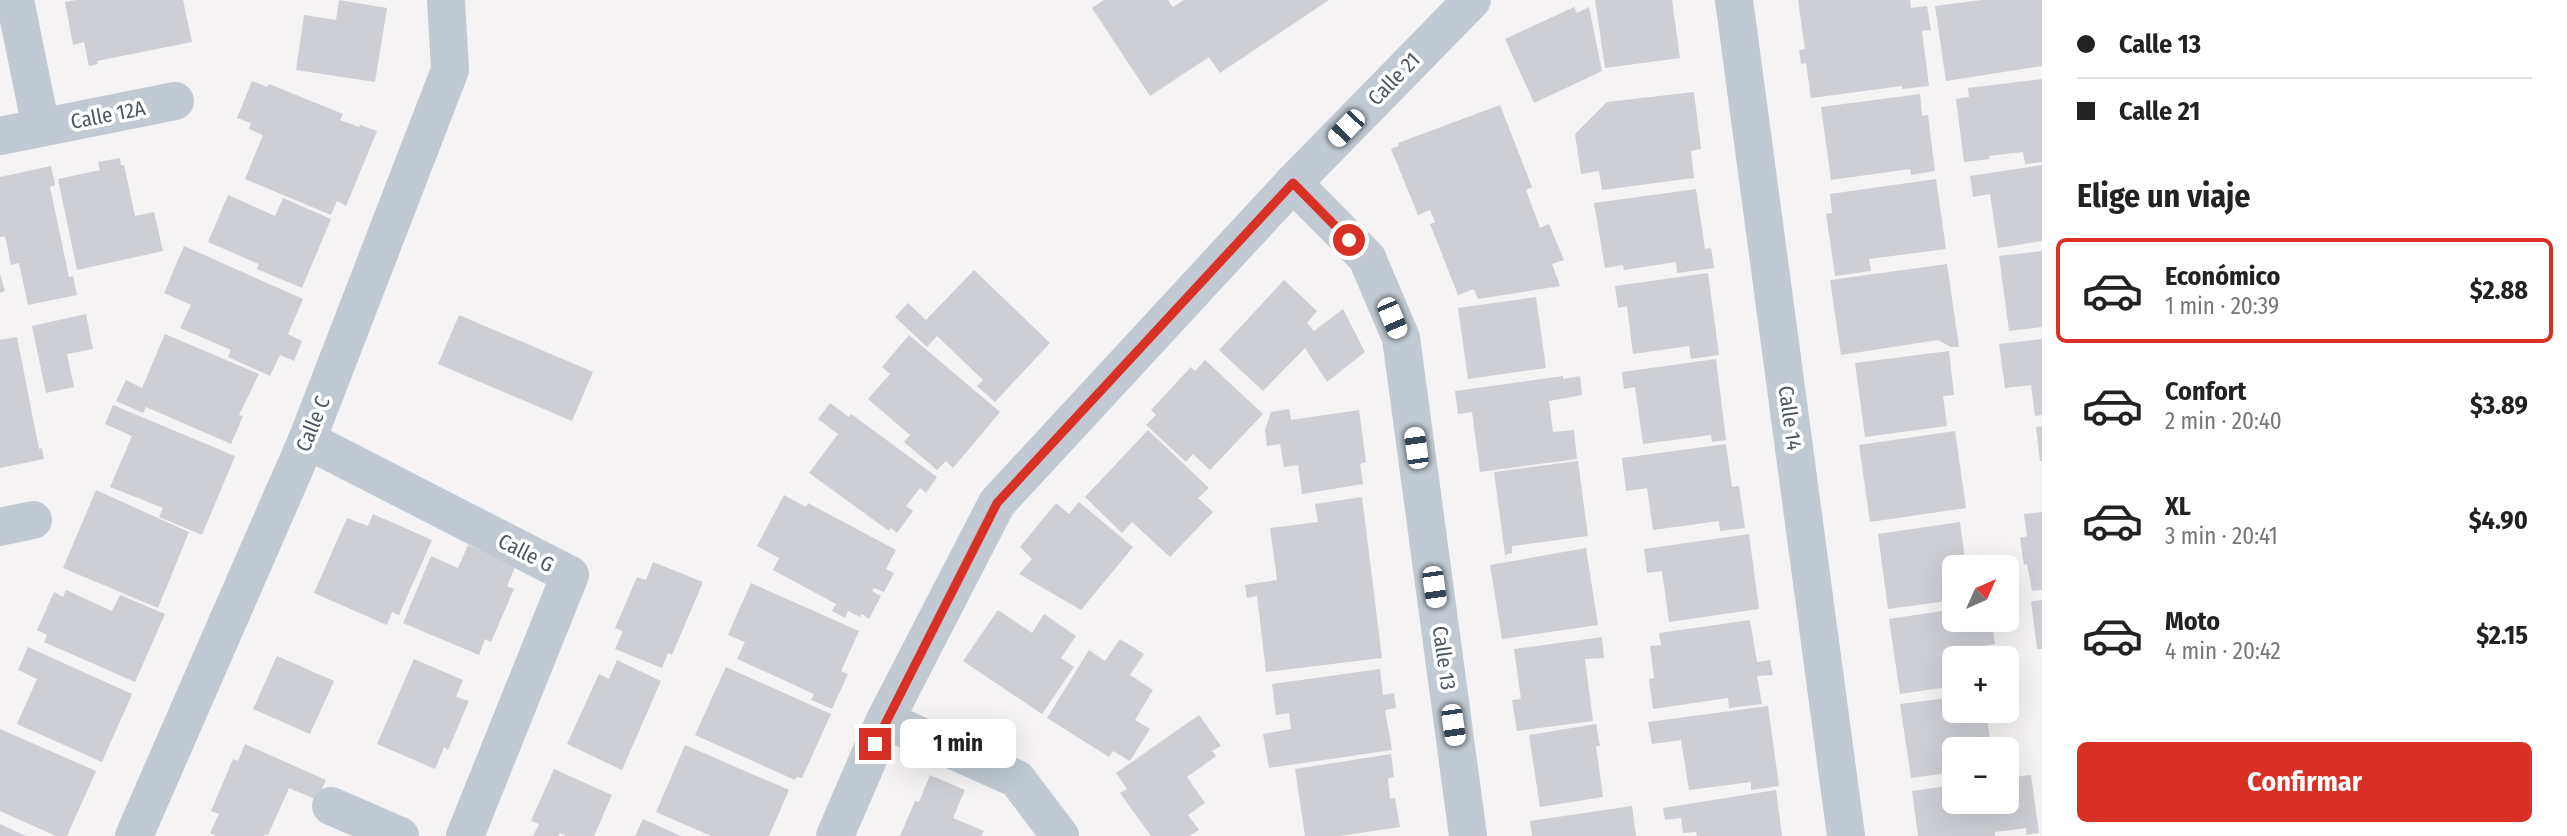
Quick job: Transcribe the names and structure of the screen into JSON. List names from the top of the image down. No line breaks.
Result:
{"streets":{"street":["Calle 21","Calle 12A","Calle 14","Calle C","Calle G","Calle 13"]},"crossings":[["Calle 21","Calle 13"],["Calle C","Calle G"]],"north":"top right","page":{"banner":["Calle 13","Calle 21"],"heading":"Elige un viaje","list":[{"name":"Económico","note":"1 min · 20:39","value":"$2.88"},{"name":"Confort","note":"2 min · 20:40","value":"$3.89"},{"name":"XL","note":"3 min · 20:41","value":"$4.90"},{"name":"Moto","note":"4 min · 20:42","value":"$2.15"}],"map_buttons":["+","−"],"bubble":"1 min","buttons":"Confirmar"}}
